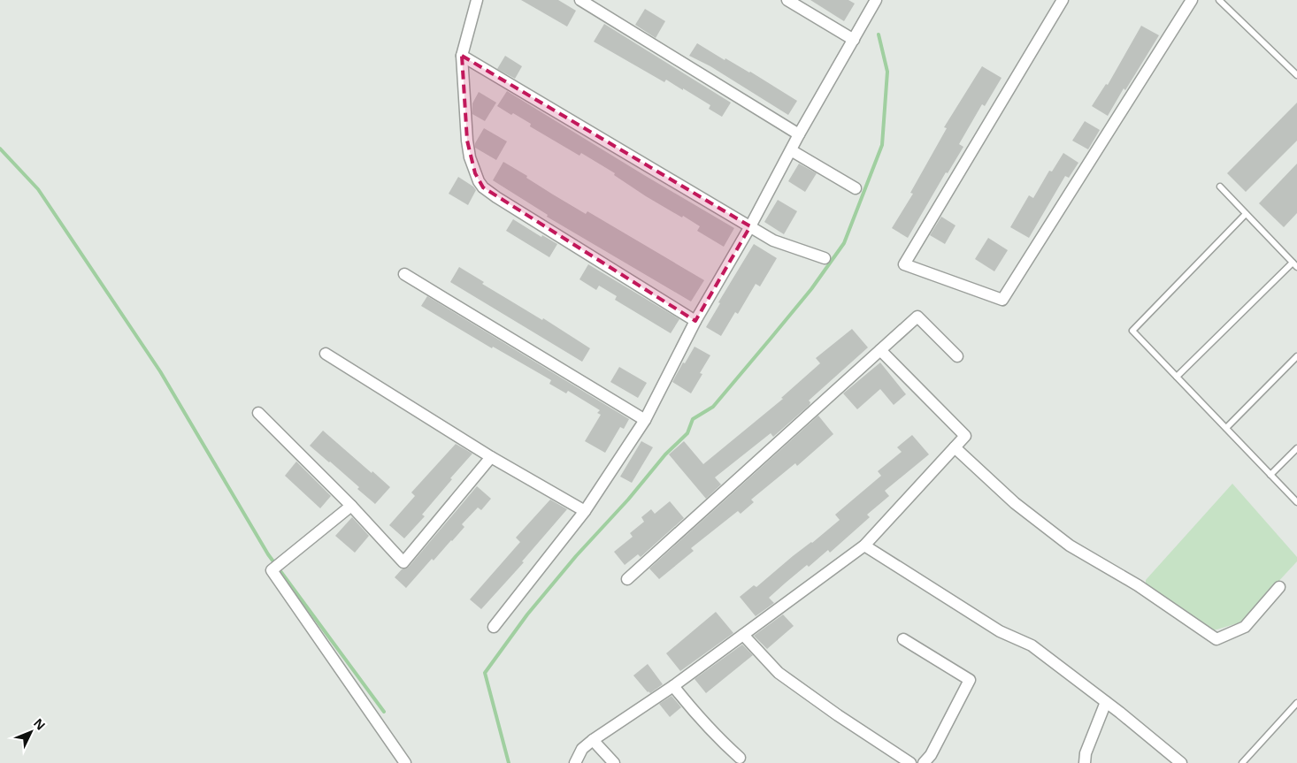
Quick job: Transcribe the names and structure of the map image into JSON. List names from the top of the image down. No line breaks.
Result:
{"north":"top right"}
